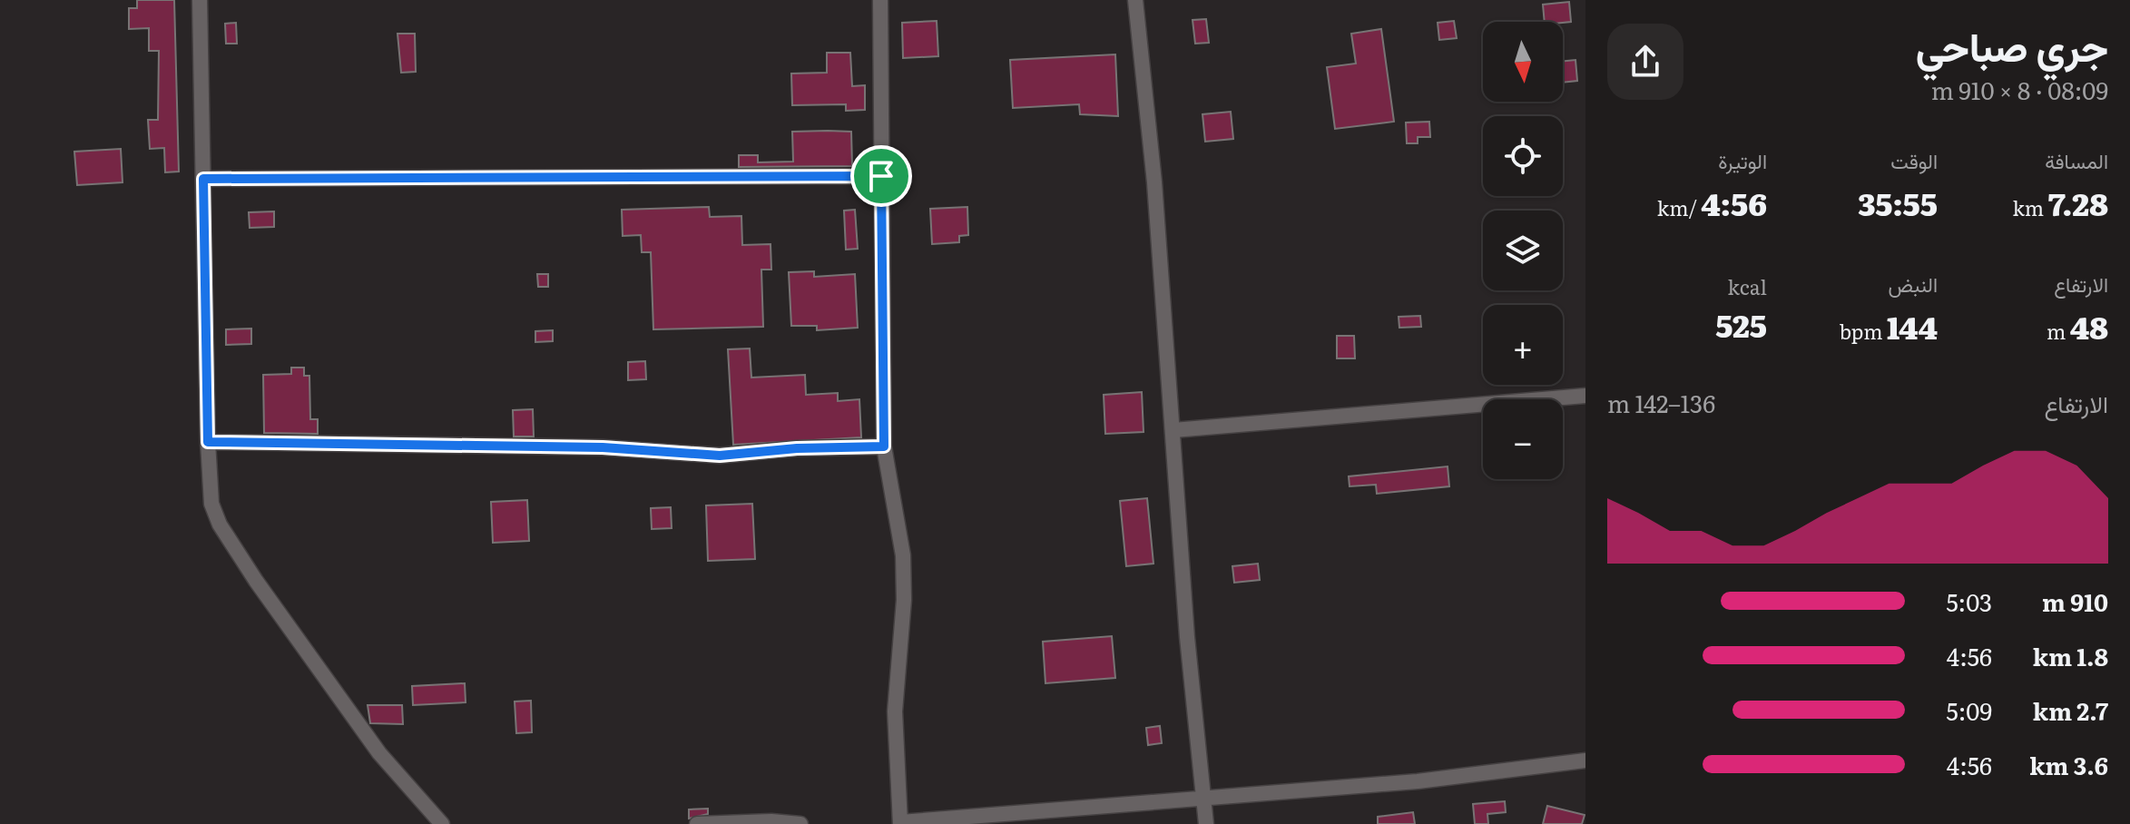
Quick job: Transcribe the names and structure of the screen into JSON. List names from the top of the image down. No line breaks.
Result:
{"north":"bottom","page":{"heading":["جري صباحي","08:09 · 8 × 910 m"],"map_buttons":["+","−"],"stats":[["المسافة","7.28 km"],["الوقت","35:55"],["الوتيرة","4:56 /km"],["الارتفاع","48 m"],["النبض","144 bpm"],["kcal","525"]],"chart":["الارتفاع","136–142 m"],"list":[{"name":"910 m","note":"5:03"},{"name":"1.8 km","note":"4:56"},{"name":"2.7 km","note":"5:09"},{"name":"3.6 km","note":"4:56"}]}}
